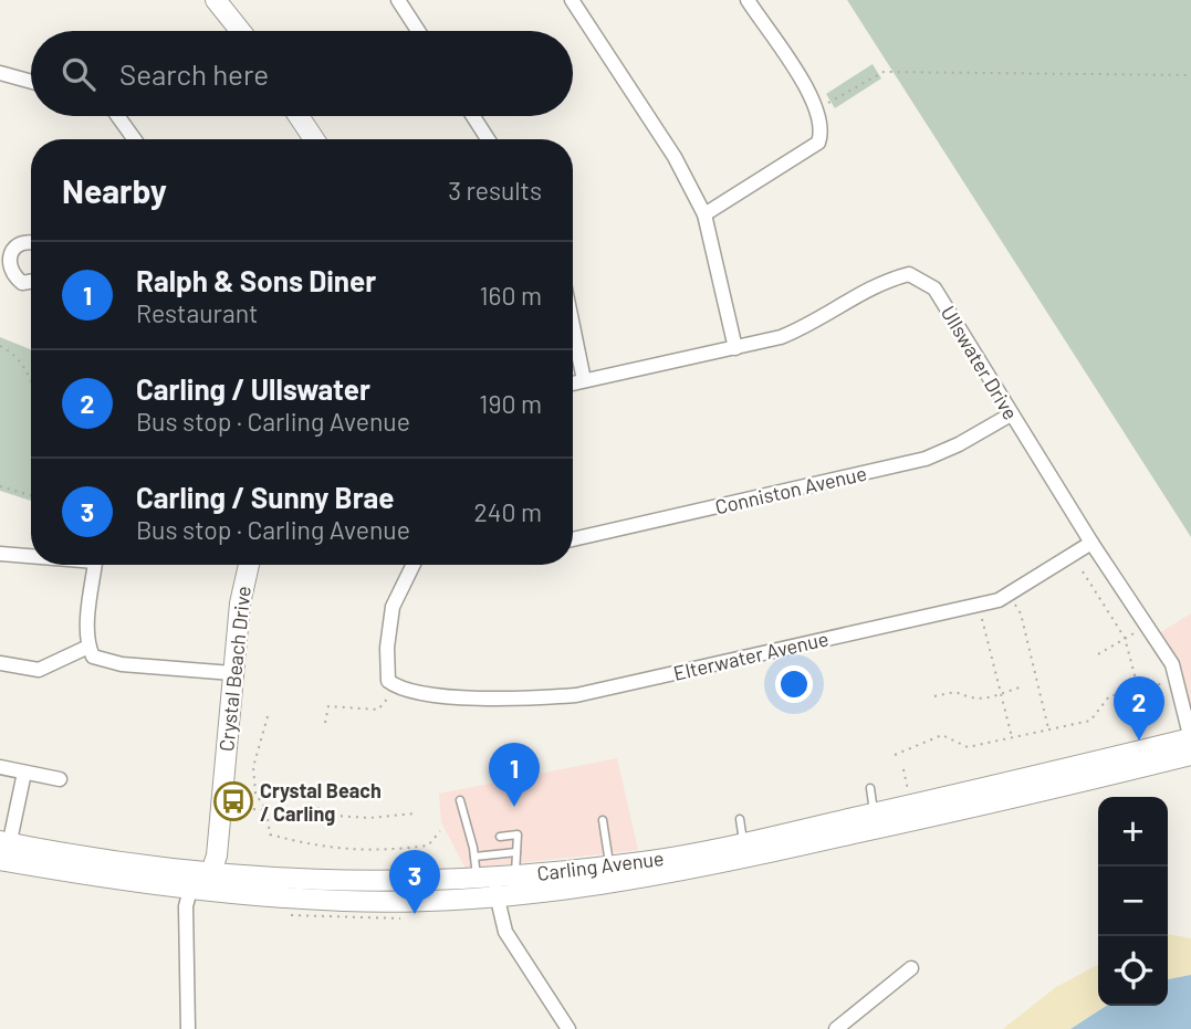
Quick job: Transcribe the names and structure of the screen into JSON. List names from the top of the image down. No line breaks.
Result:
{"streets":{"main road":["Crystal Beach Drive","Carling Avenue"],"street":["Ullswater Drive","Conniston Avenue","Elterwater Avenue"]},"crossings":[["Ullswater Drive","Conniston Avenue"],["Ullswater Drive","Elterwater Avenue"],["Ullswater Drive","Carling Avenue"],["Crystal Beach Drive","Carling Avenue"]],"places":{"bus stop":["Crystal Beach / Carling"]},"page":{"search":"Search here","heading":["Nearby","3 results"],"list":[{"mark":"1","name":"Ralph & Sons Diner","note":"Restaurant","value":"160 m"},{"mark":"2","name":"Carling / Ullswater","note":"Bus stop · Carling Avenue","value":"190 m"},{"mark":"3","name":"Carling / Sunny Brae","note":"Bus stop · Carling Avenue","value":"240 m"}],"pins":["2","1","3"],"map_buttons":["+","−"]}}
